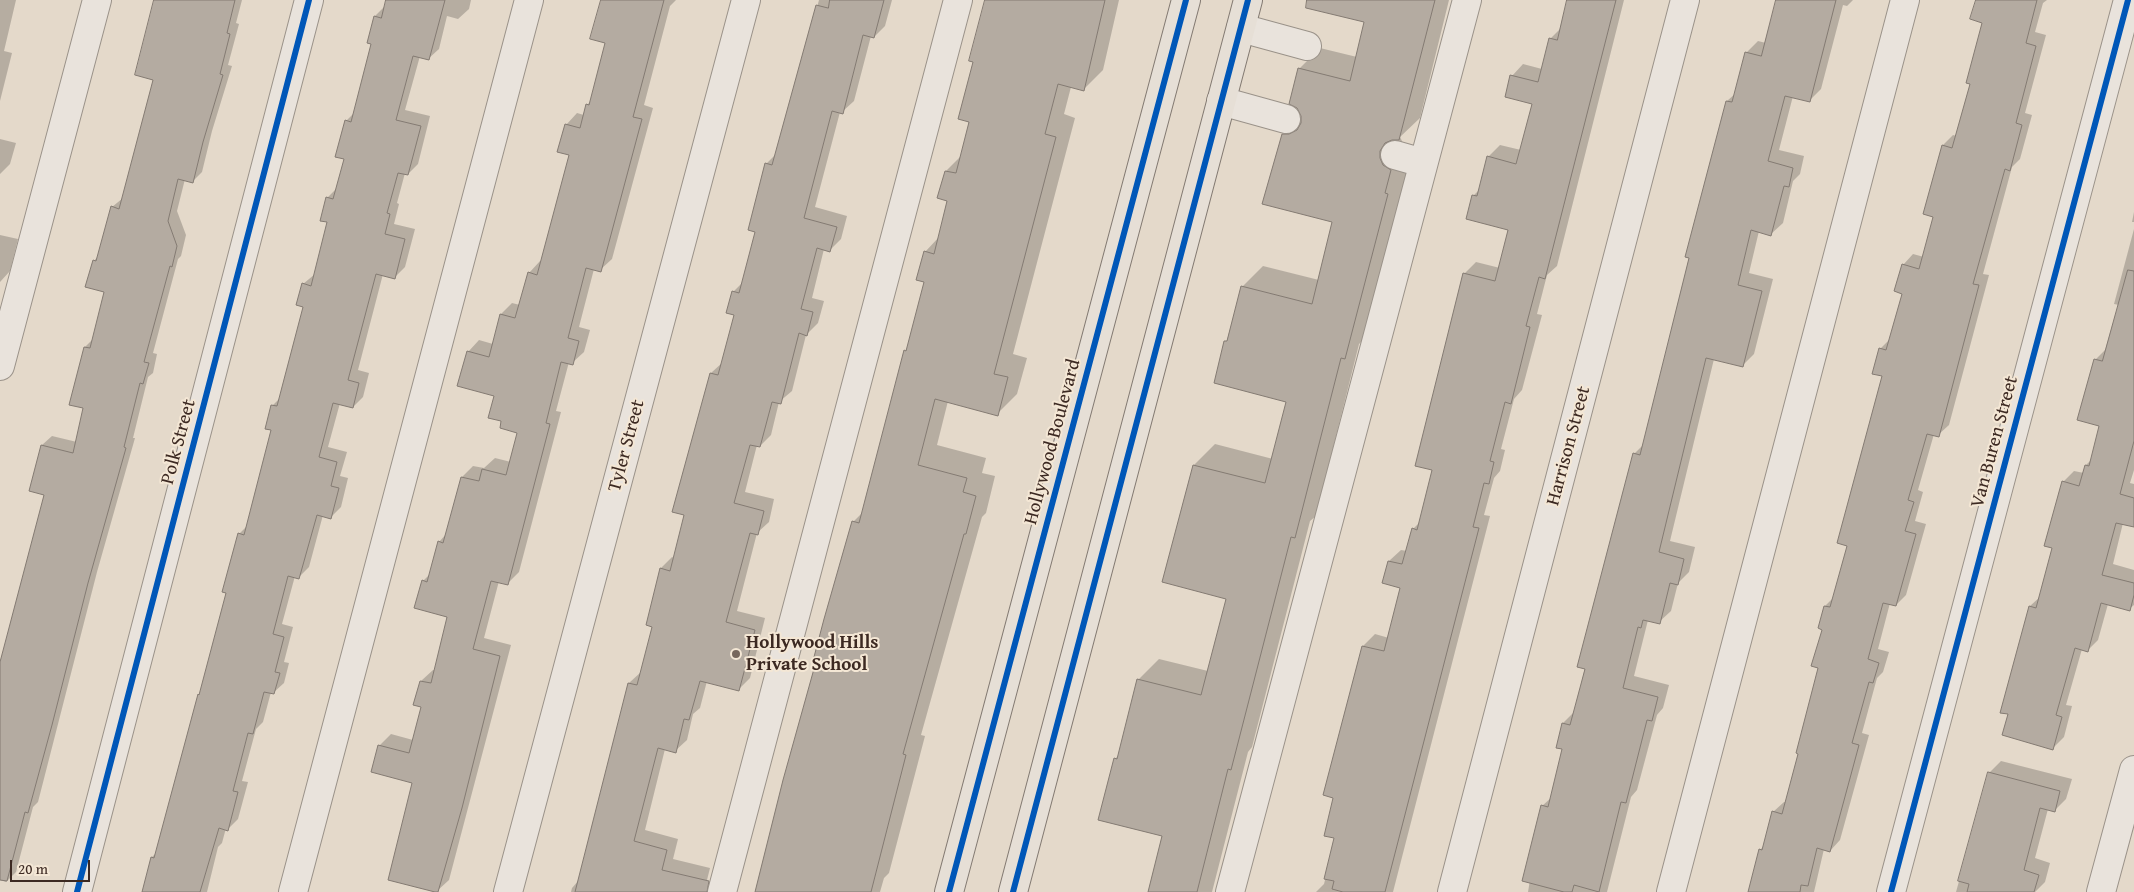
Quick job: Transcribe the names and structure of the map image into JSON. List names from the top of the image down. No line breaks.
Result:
{"streets":{"highway":["Hollywood Boulevard"],"street":["Polk Street","Van Buren Street","Tyler Street","Harrison Street"]},"places":["Hollywood Hills Private School"],"scale_bar":"20 m"}
